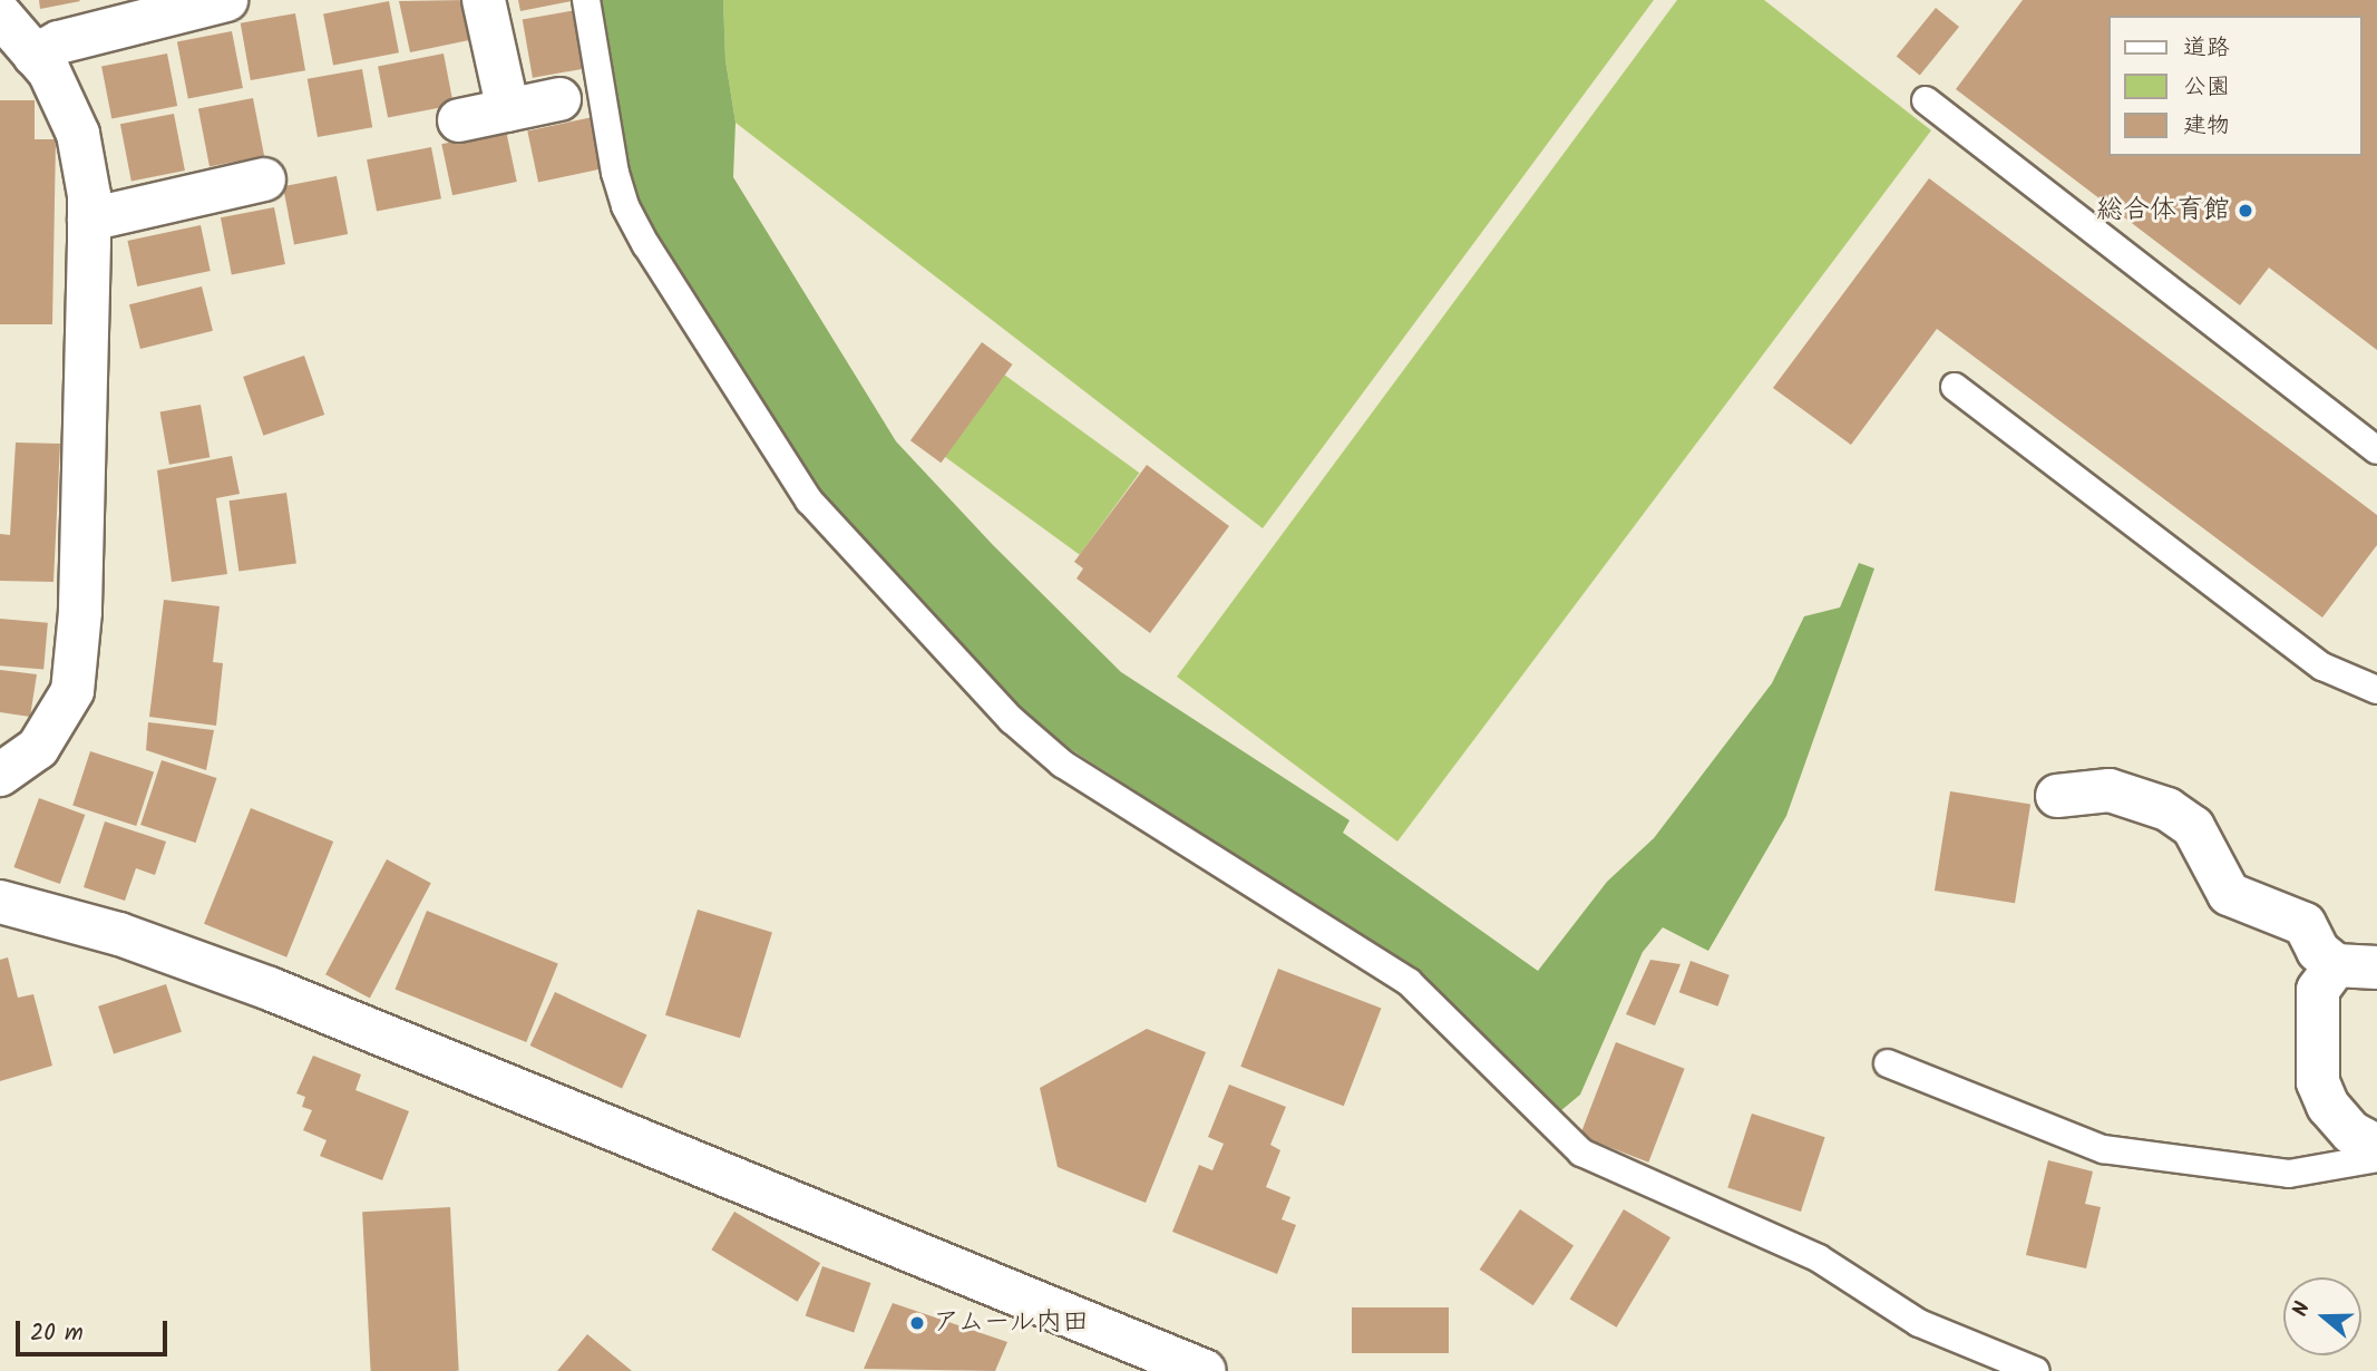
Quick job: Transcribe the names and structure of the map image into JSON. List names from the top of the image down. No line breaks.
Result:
{"places":["総合体育館","アムール内田"],"legend":["道路","公園","建物"],"scale_bar":"20 m","north":"left"}
